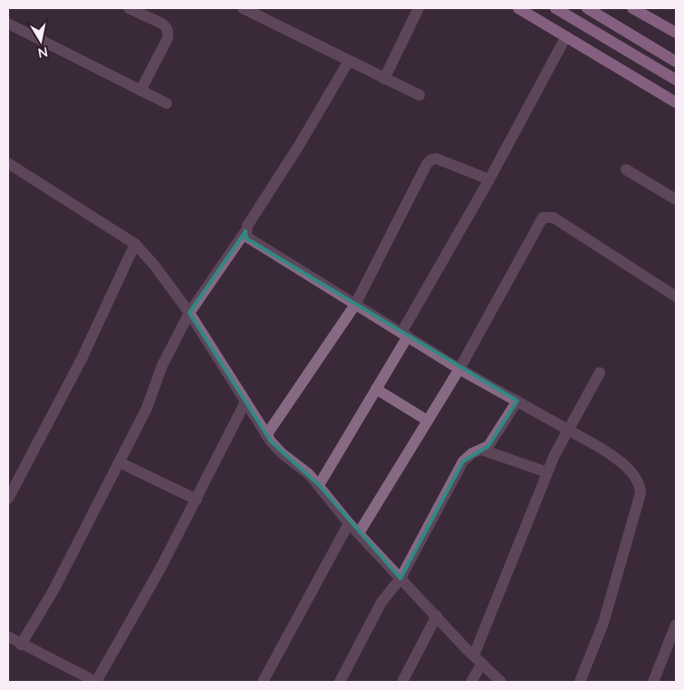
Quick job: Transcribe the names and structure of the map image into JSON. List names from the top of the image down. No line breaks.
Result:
{"north":"bottom"}
